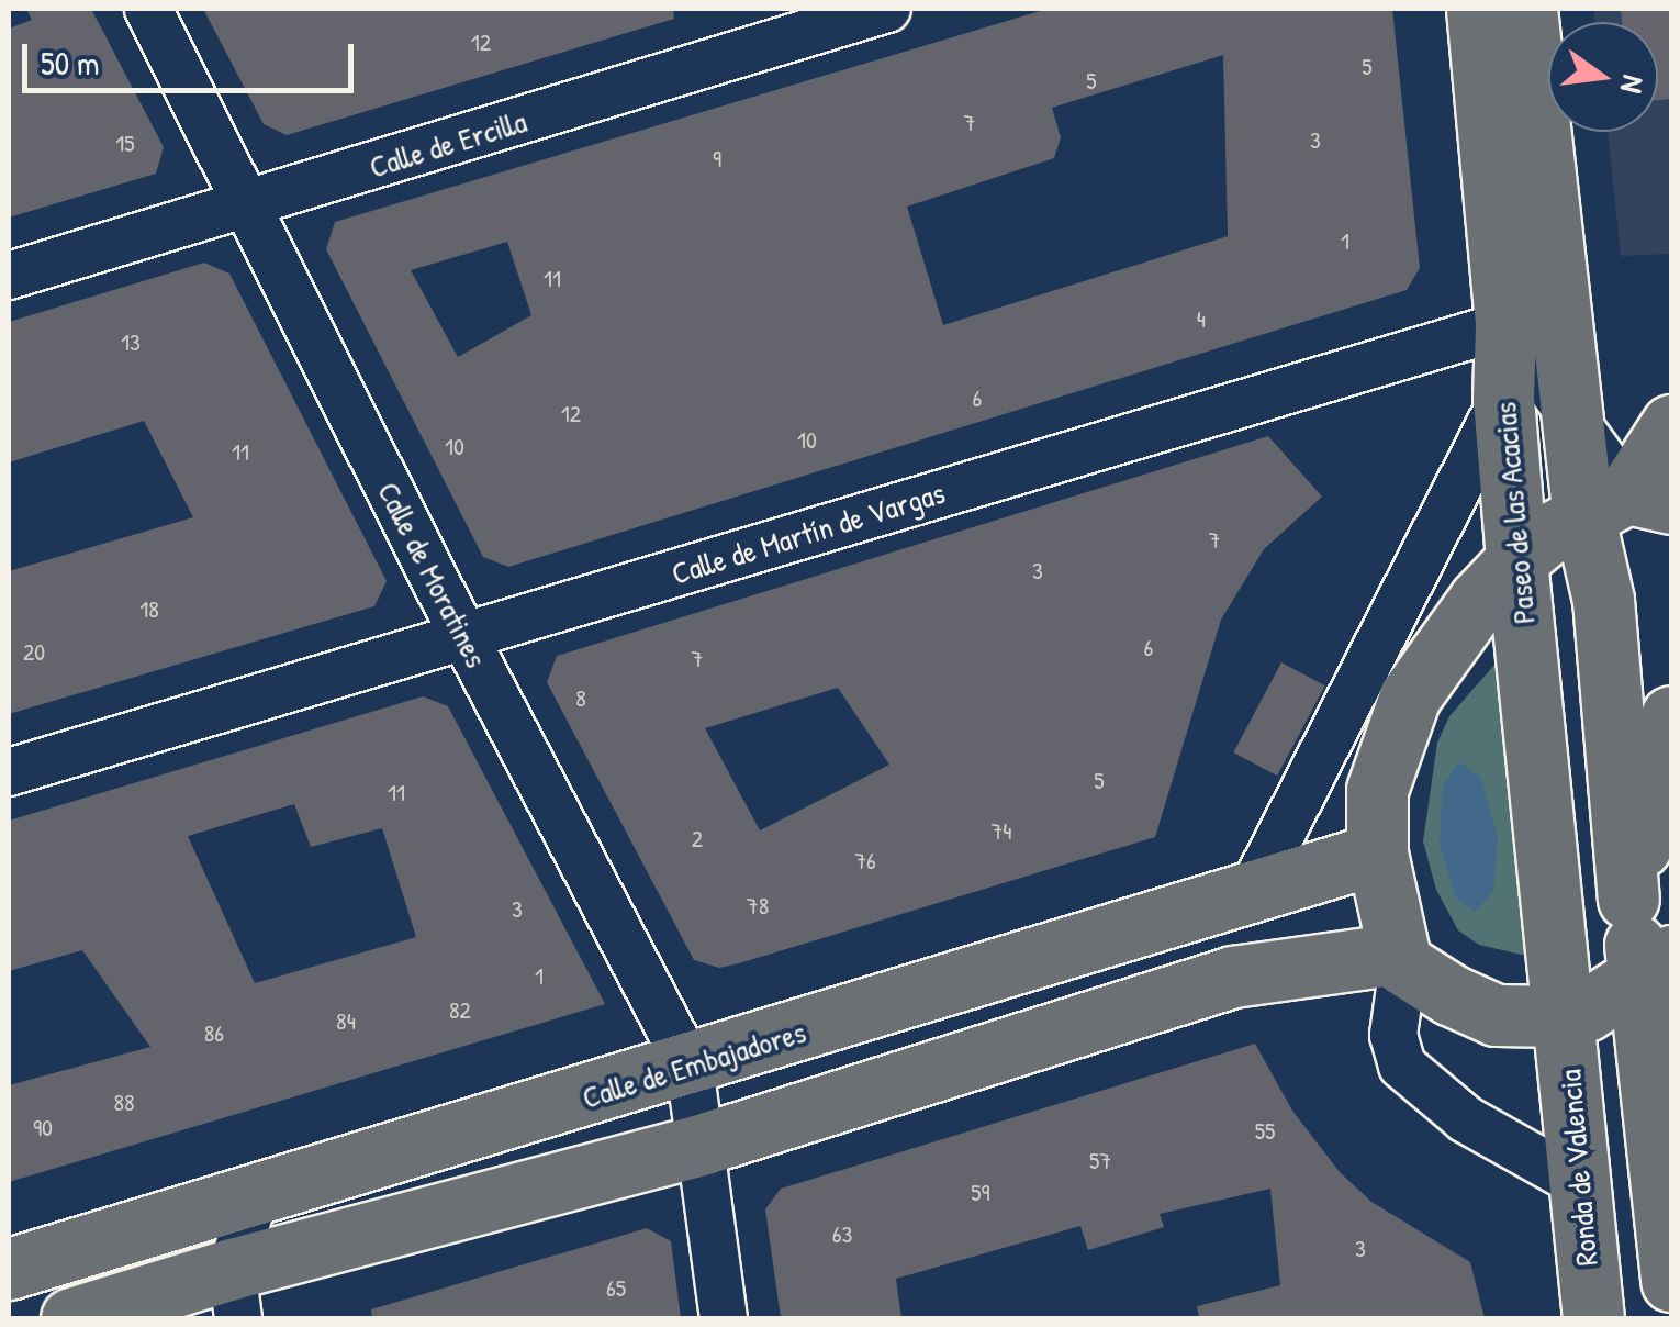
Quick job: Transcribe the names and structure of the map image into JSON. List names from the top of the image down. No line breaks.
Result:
{"streets":{"main road":["Paseo de las Acacias","Calle de Embajadores","Ronda de Valencia"],"street":["Calle de Ercilla","Calle de Martín de Vargas","Calle de Moratines"]},"crossings":[["Calle de Ercilla","Calle de Moratines"],["Paseo de las Acacias","Calle de Martín de Vargas"],["Paseo de las Acacias","Ronda de Valencia"],["Calle de Martín de Vargas","Calle de Moratines"],["Calle de Moratines","Calle de Embajadores"]],"house_numbers":["12","5","5","7","3","15","9","1","11","4","13","6","12","10","10","11","7","3","18","6","20","7","8","5","11","74","2","76","78","3","1","82","84","86","88","90","55","57","59","63","3","65"],"scale_bar":"50 m","north":"right"}
